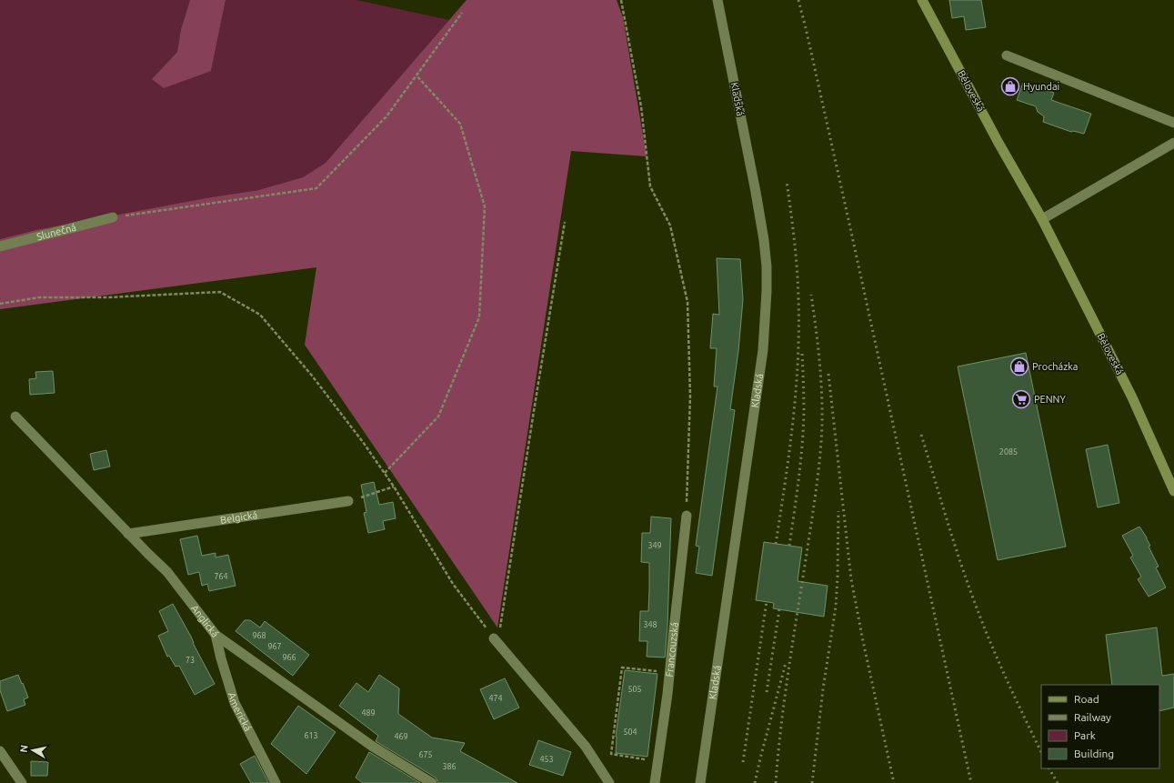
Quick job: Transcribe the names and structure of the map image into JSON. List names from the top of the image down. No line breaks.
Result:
{"streets":{"main road":["Běloveská"],"street":["Kladská","Slunečná","Belgická","Anglická","Francouzská","Americká"]},"crossings":[["Belgická","Anglická"],["Anglická","Americká"]],"places":{"shop":["Hyundai","Procházka"],"supermarket":["PENNY"]},"house_numbers":["2085","349","764","348","968","967","966","73","505","474","489","504","613","469","675","453","386"],"legend":["Road","Railway","Park","Building"],"north":"left"}
